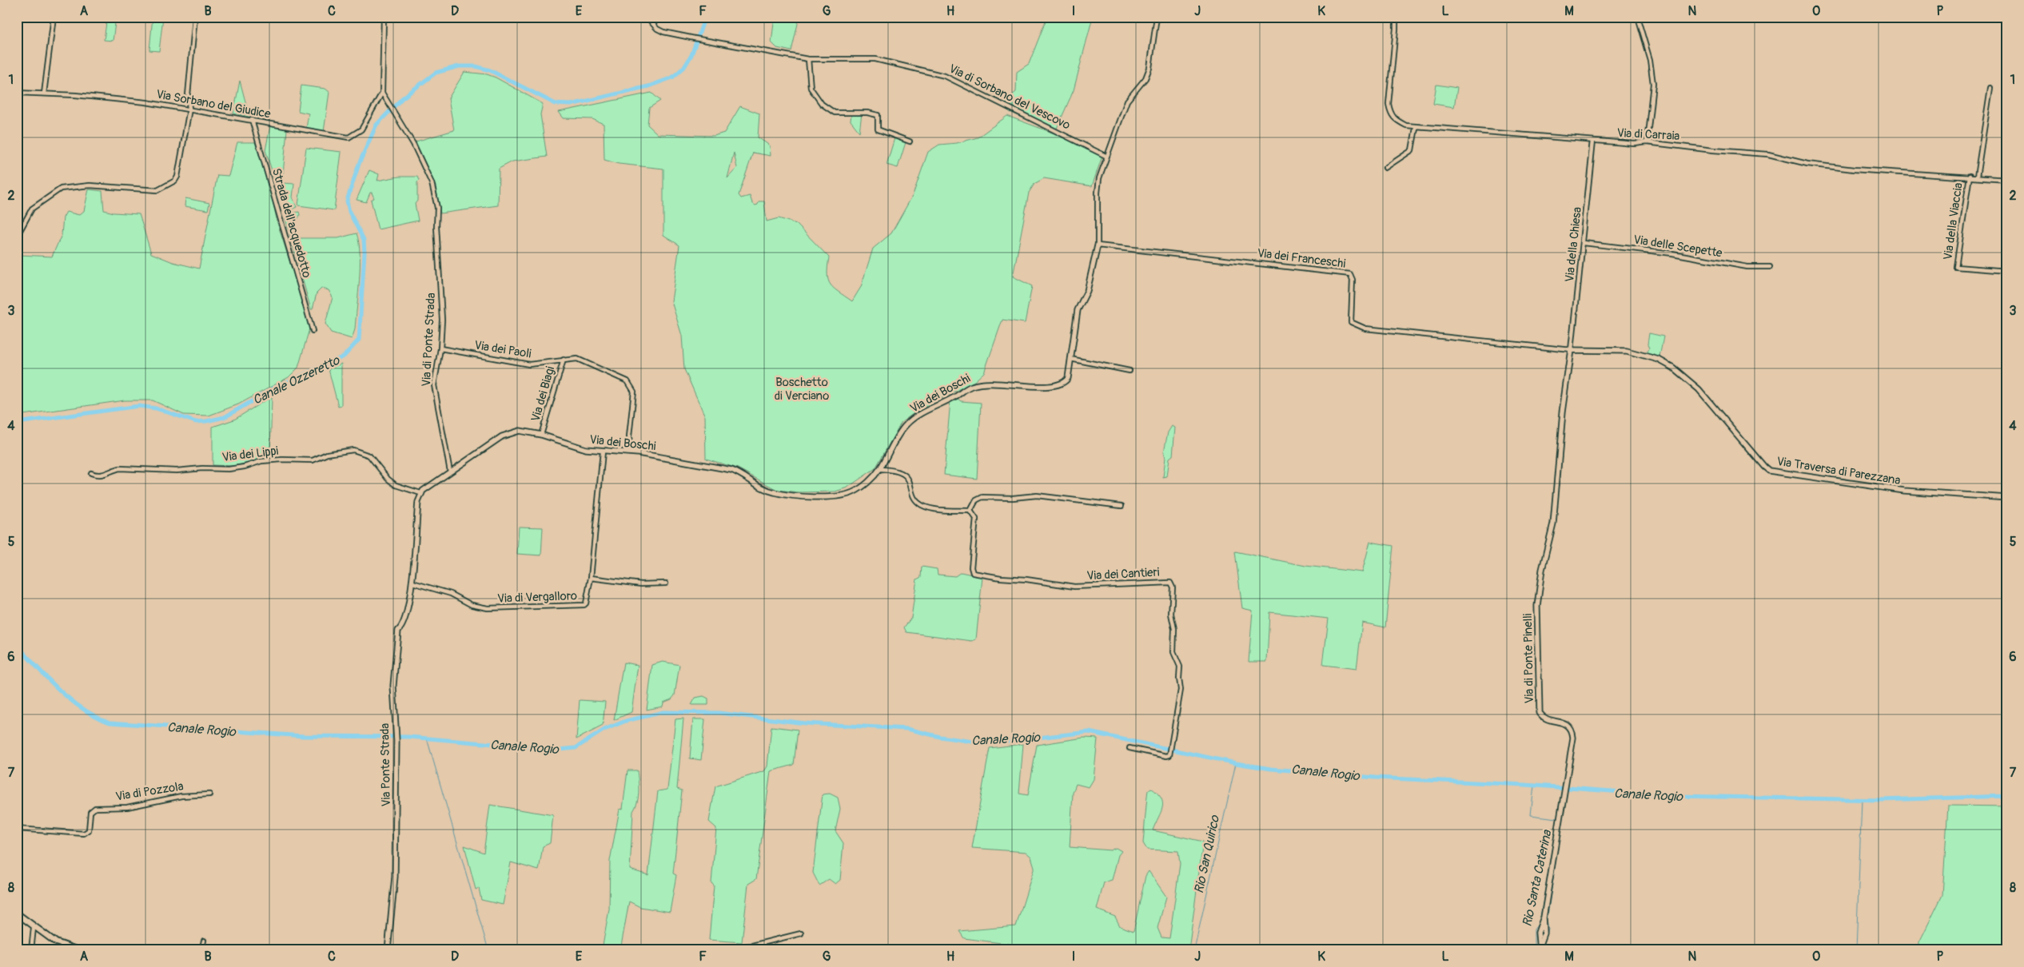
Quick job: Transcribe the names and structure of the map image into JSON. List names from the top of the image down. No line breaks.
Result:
{"streets":{"street":["Via di Sorbano del Vescovo","Via Sorbano del Giudice","Via di Carraia","Via della Viaccia","Strada dell'acquedotto","Via della Chiesa","Via delle Scepette","Via dei Franceschi","Via di Ponte Strada","Via dei Paoli","Via dei Boschi","Via dei Biagi","Via dei Lippi","Via Traversa di Parezzana","Via dei Cantieri","Via di Vergalloro","Via di Ponte Pinelli","Via Ponte Strada","Via di Pozzola"]},"crossings":[["Via di Sorbano del Vescovo","Via dei Boschi"],["Via Sorbano del Giudice","Strada dell'acquedotto"],["Via Sorbano del Giudice","Via di Ponte Strada"],["Via di Carraia","Via della Viaccia"],["Via di Carraia","Via della Chiesa"],["Via della Chiesa","Via delle Scepette"],["Via della Chiesa","Via dei Franceschi"],["Via della Chiesa","Via Traversa di Parezzana"],["Via della Chiesa","Via di Ponte Pinelli"],["Via dei Franceschi","Via dei Boschi"],["Via dei Franceschi","Via Traversa di Parezzana"],["Via dei Franceschi","Via di Ponte Pinelli"],["Via di Ponte Strada","Via dei Paoli"],["Via di Ponte Strada","Via dei Boschi"],["Via dei Paoli","Via dei Boschi"],["Via dei Paoli","Via dei Biagi"],["Via dei Boschi","Via dei Biagi"],["Via dei Boschi","Via di Vergalloro"],["Via Traversa di Parezzana","Via di Ponte Pinelli"],["Via di Vergalloro","Via Ponte Strada"]],"water":["Canale Ozzeretto","Canale Rogio","Rio San Quirico","Rio Santa Caterina"],"parks":["Boschetto di Verciano"],"grid":{"columns":["A","B","C","D","E","F","G","H","I","J","K","L","M","N","O","P"],"rows":["1","2","3","4","5","6","7","8"]}}
